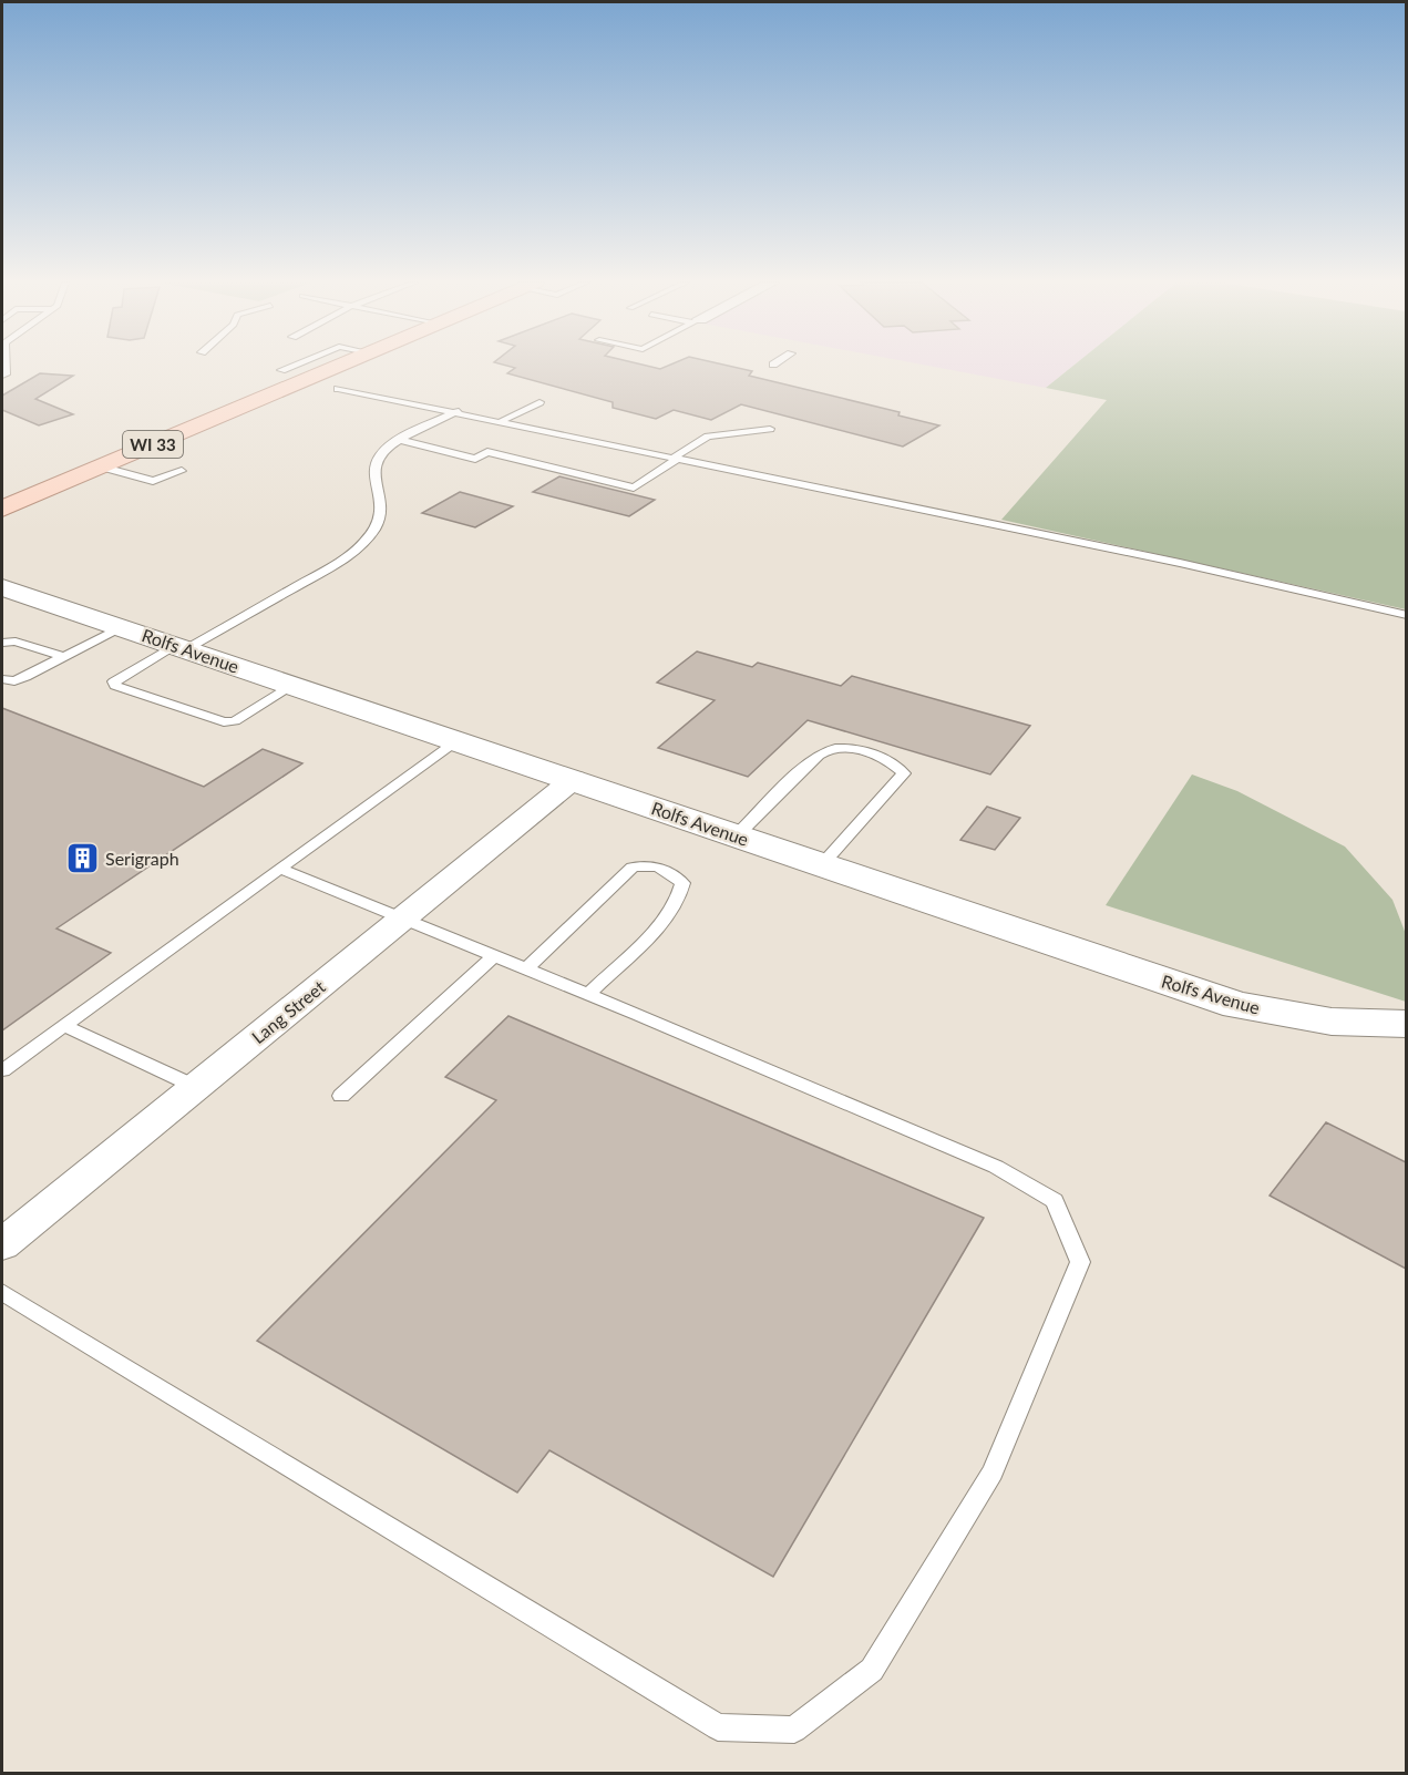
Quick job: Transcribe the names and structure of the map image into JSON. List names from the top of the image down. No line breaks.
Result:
{"streets":{"main road":["WI 33"],"street":["Rolfs Avenue","Lang Street"]},"crossings":[["Rolfs Avenue","Lang Street"]],"places":{"building":["Serigraph"]}}
